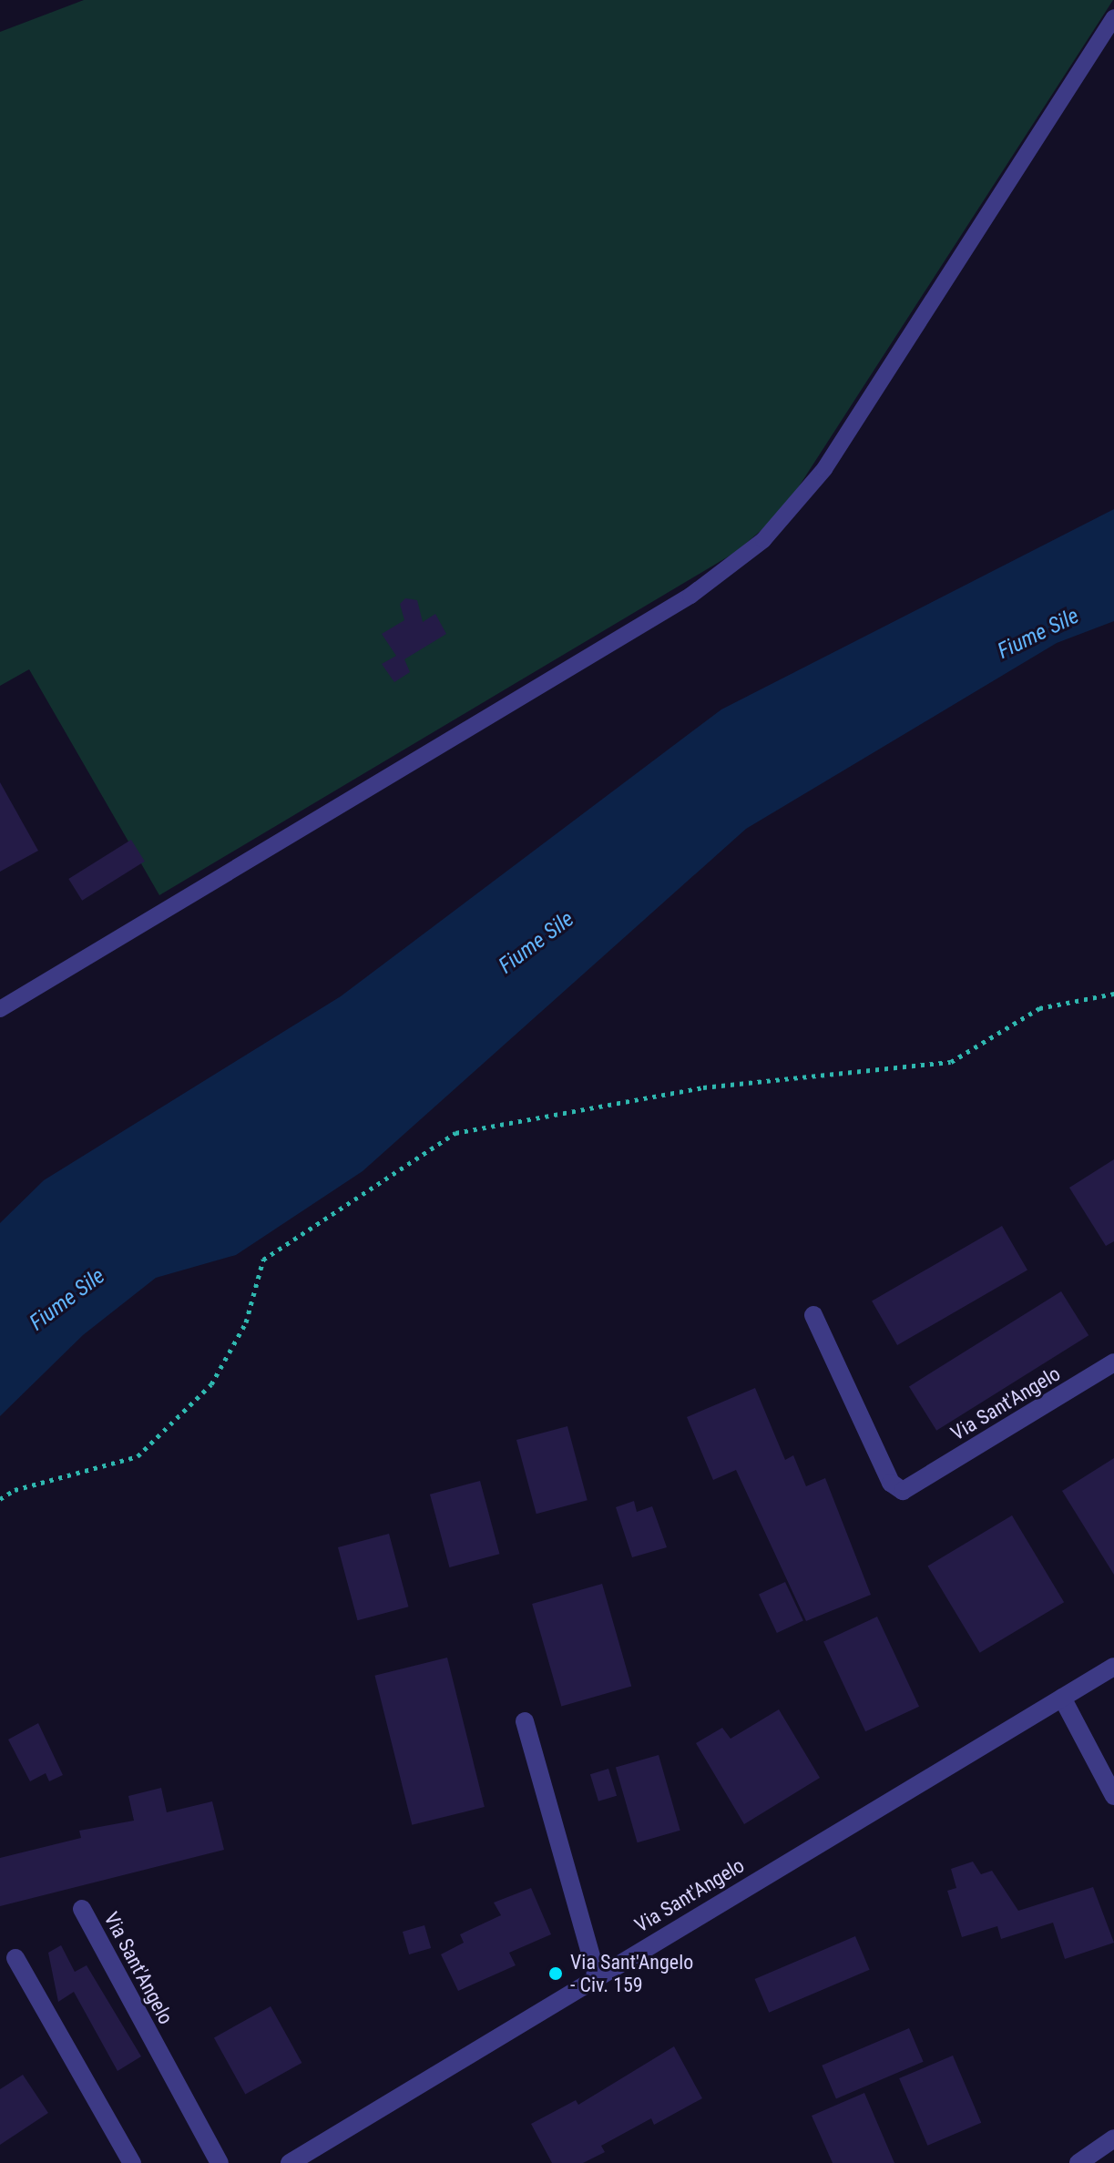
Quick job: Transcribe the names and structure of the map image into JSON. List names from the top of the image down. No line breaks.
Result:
{"streets":{"street":["Via Sant'Angelo"]},"water":["Fiume Sile"],"places":["Via Sant'Angelo - Civ. 159"]}
